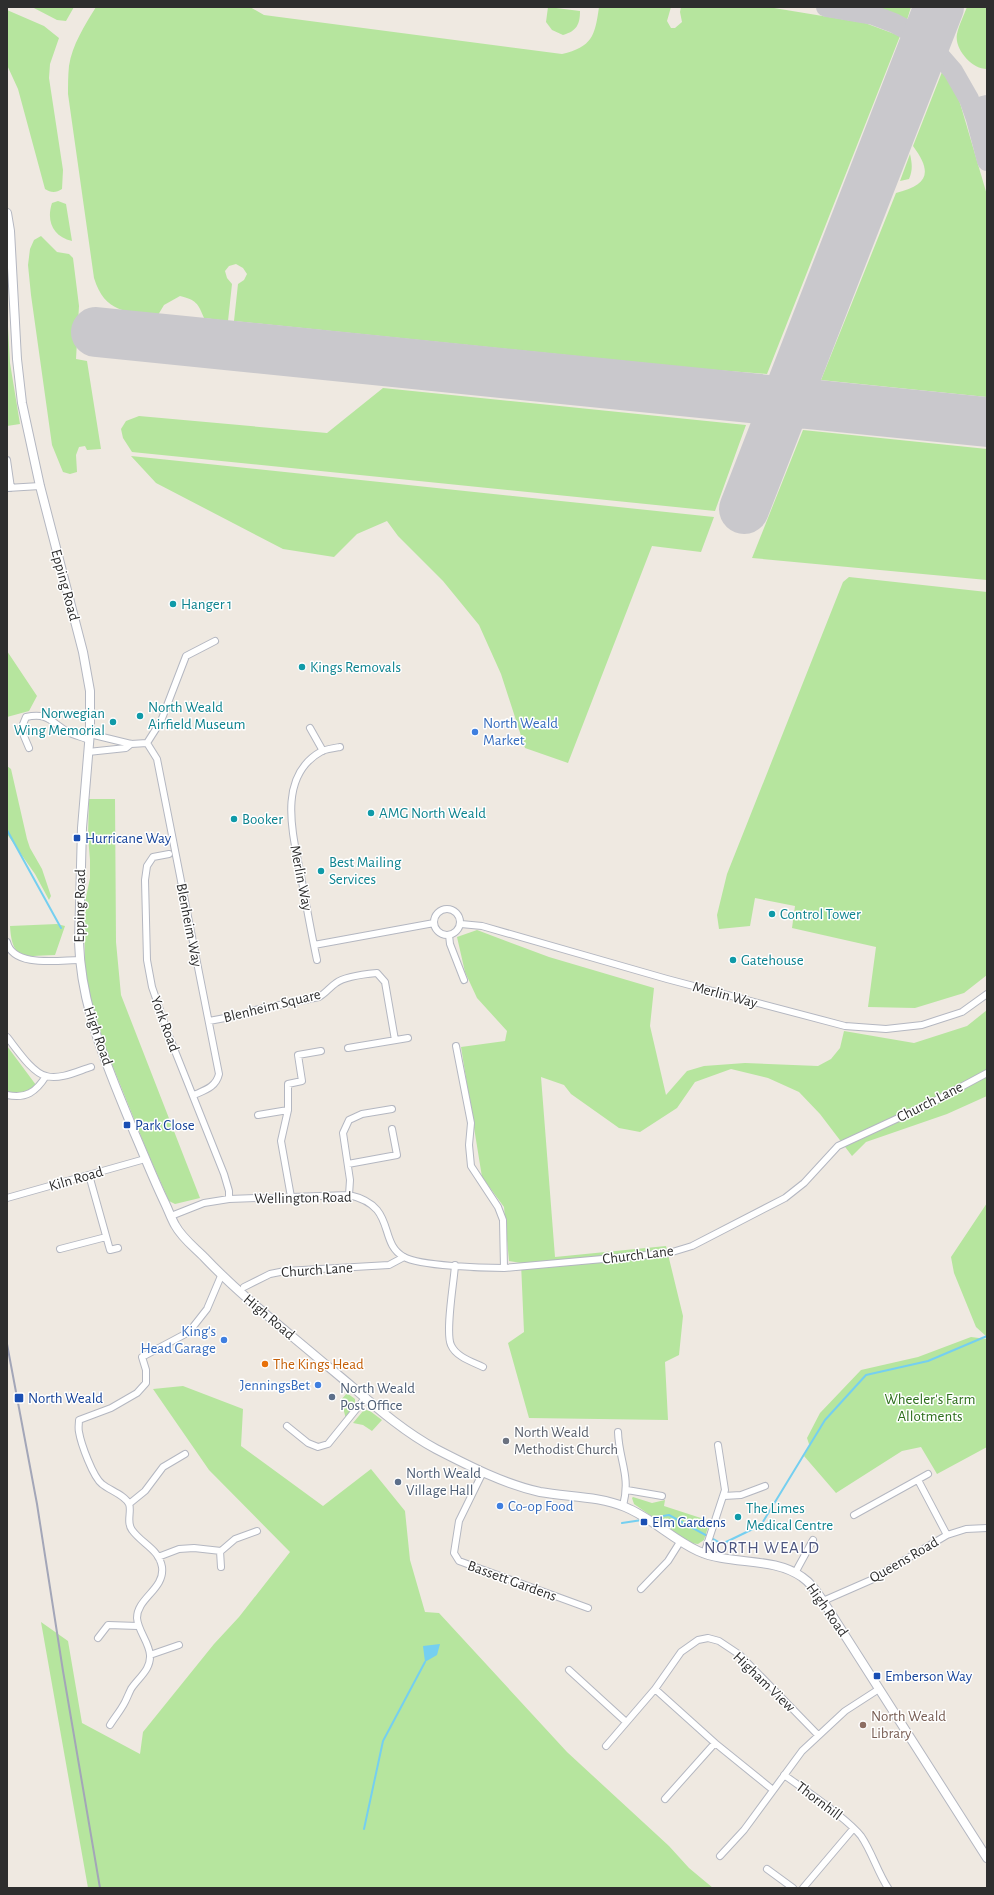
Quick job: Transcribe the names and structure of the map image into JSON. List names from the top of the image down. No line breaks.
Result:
{"streets":{"main road":["Epping Road","High Road"],"street":["Merlin Way","Blenheim Way","Blenheim Square","York Road","Church Lane","Kiln Road","Wellington Road","Queens Road","Bassett Gardens","Higham View","Thornhill"]},"crossings":[["Epping Road","High Road"],["Blenheim Way","Blenheim Square"],["Blenheim Way","York Road"],["York Road","Wellington Road"],["High Road","Kiln Road"],["High Road","Wellington Road"],["High Road","Queens Road"],["High Road","Bassett Gardens"],["Church Lane","Wellington Road"]],"districts":["NORTH WEALD"],"parks":["Wheeler's Farm Allotments"],"places":{"other":["Hanger 1","Kings Removals","North Weald Airfield Museum","Norwegian Wing Memorial","North Weald Market","AMG North Weald","Booker","Best Mailing Services","Control Tower","Gatehouse","King's Head Garage","The Kings Head","JenningsBet","North Weald Post Office","North Weald Methodist Church","North Weald Village Hall","Co-op Food","The Limes Medical Centre","North Weald Library"],"transit":["Hurricane Way","Park Close","North Weald","Elm Gardens","Emberson Way"]}}
